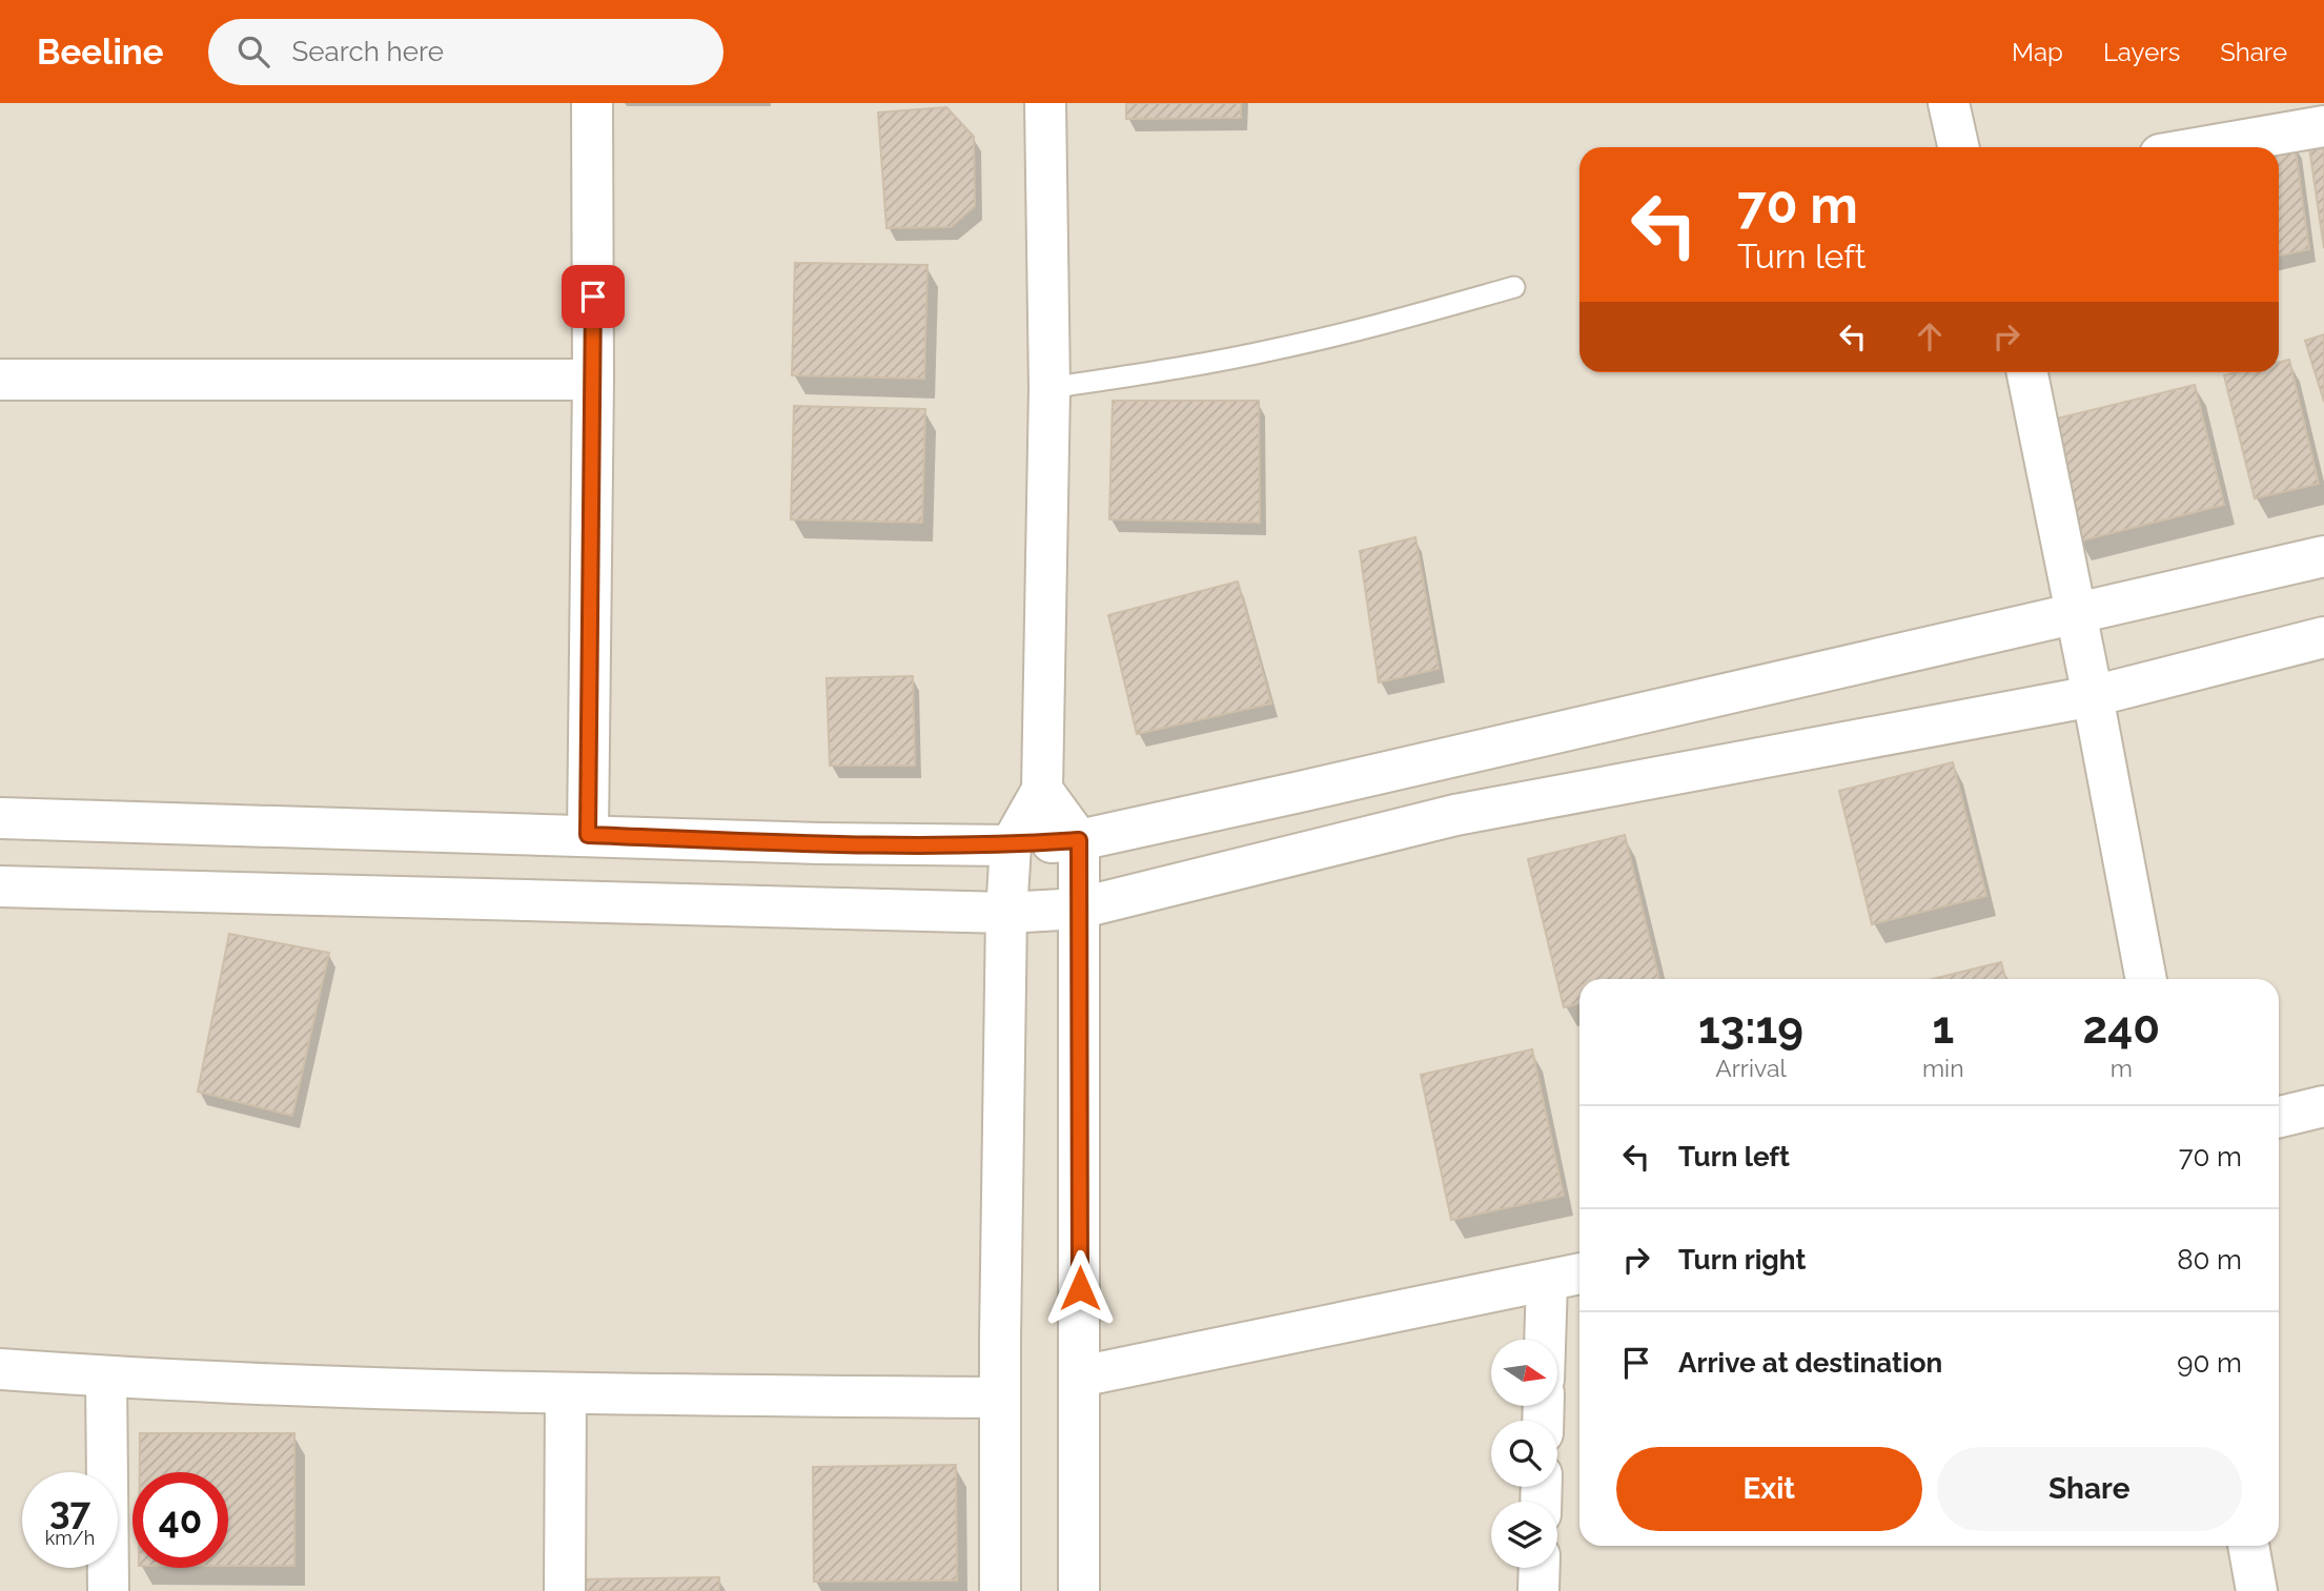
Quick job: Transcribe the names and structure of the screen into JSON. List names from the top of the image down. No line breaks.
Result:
{"north":"right","page":{"header":"Beeline","search":"Search here","nav":["Map","Layers","Share"],"turn":["70 m","Turn left"],"eta":["13:19","Arrival","1","min","240","m"],"list":[{"name":"Turn left","value":"70 m"},{"name":"Turn right","value":"80 m"},{"name":"Arrive at destination","value":"90 m"}],"buttons":["Exit","Share"],"speed":"37 km/h","limit":"40"}}
